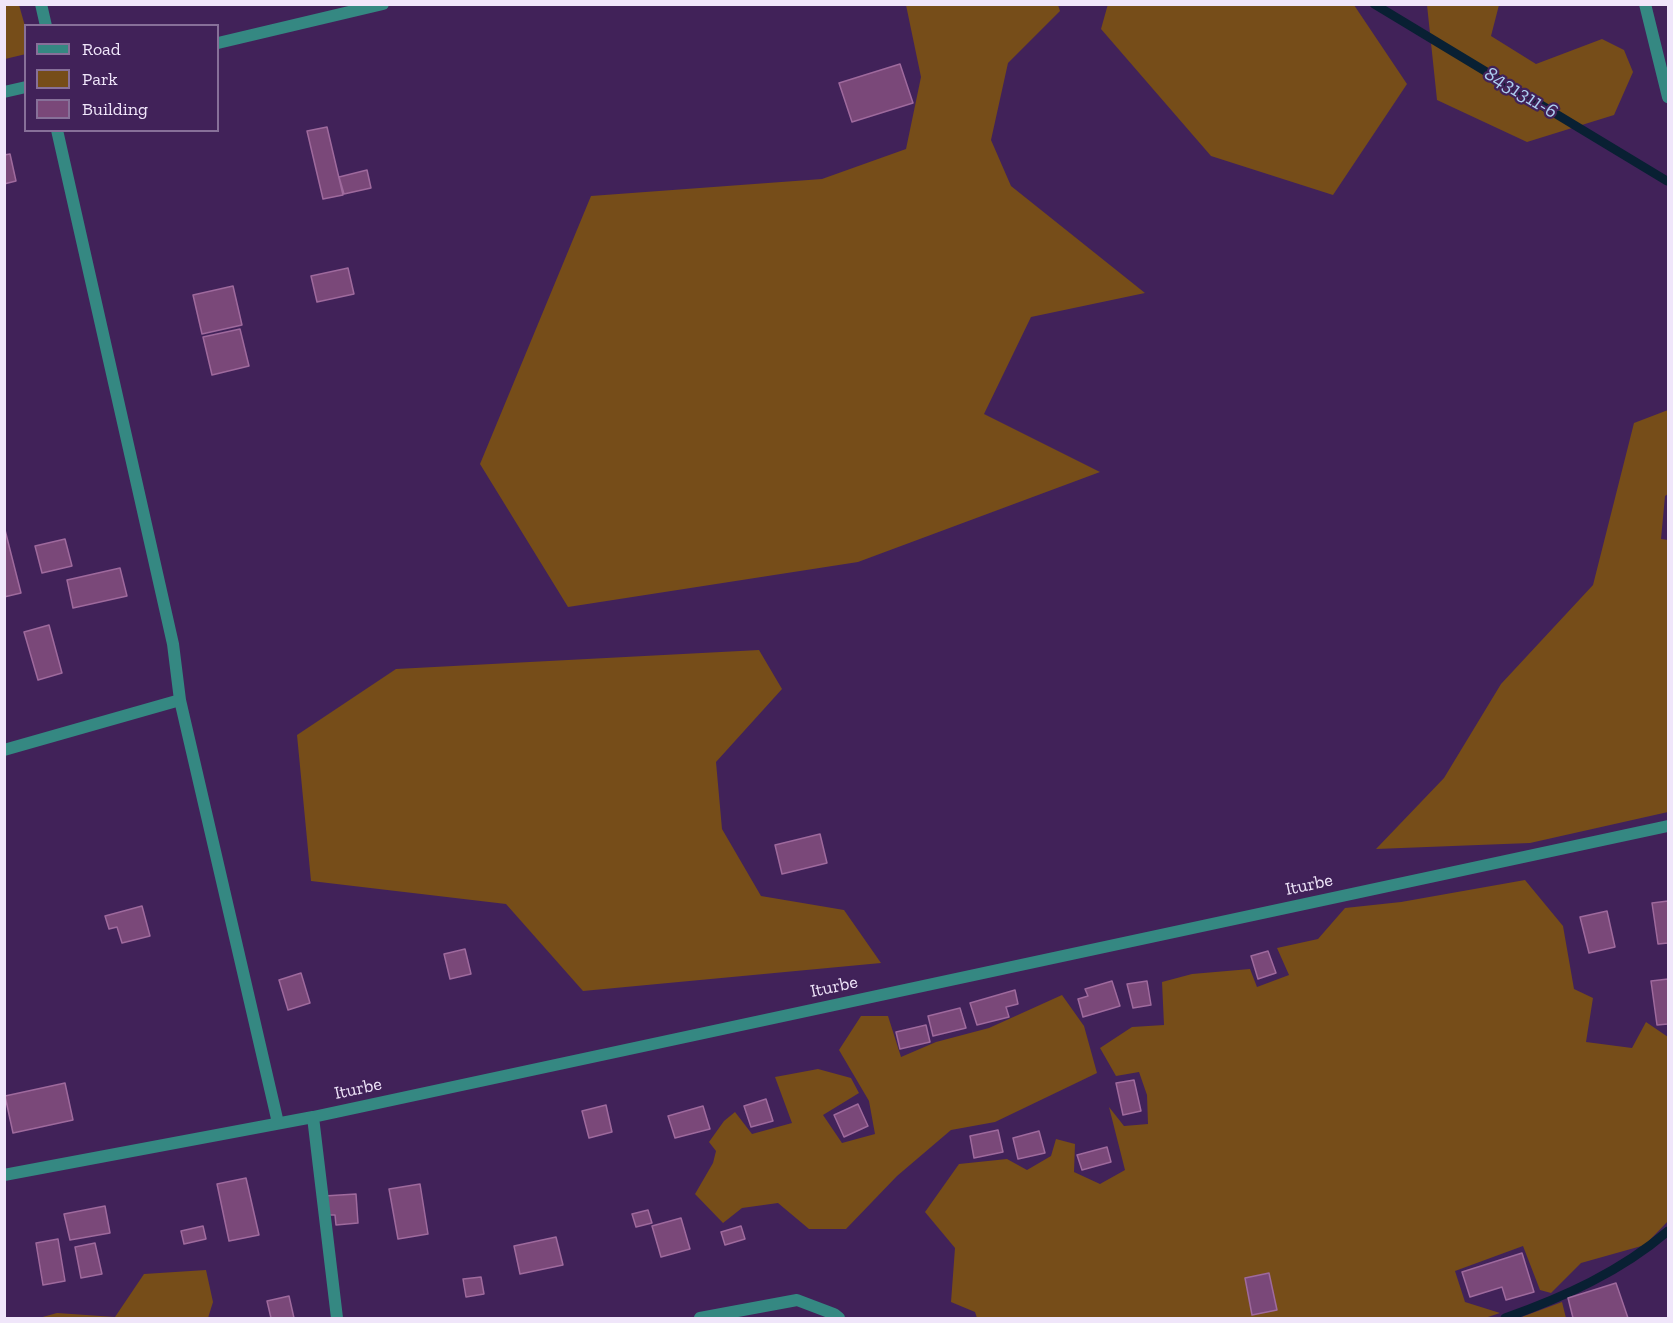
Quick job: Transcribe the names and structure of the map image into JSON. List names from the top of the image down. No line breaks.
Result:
{"streets":{"street":["Iturbe"]},"water":["8431311-6"],"legend":["Road","Park","Building"]}
